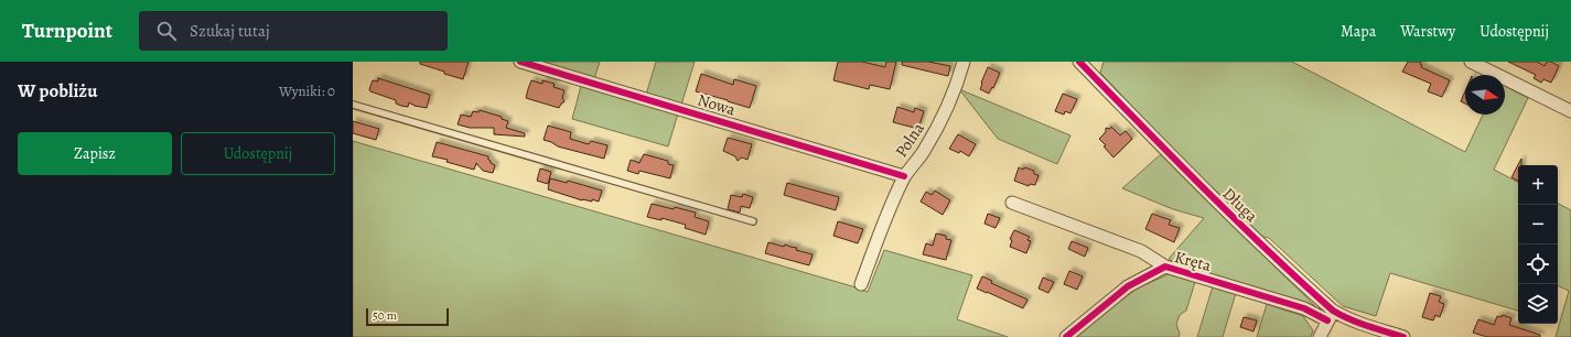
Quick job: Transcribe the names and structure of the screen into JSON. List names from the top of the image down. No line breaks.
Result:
{"streets":{"street":["Nowa","Polna","Długa","Kręta"]},"crossings":[["Nowa","Polna"],["Długa","Kręta"]],"scale_bar":"50 m","north":"right","page":{"header":"Turnpoint","search":"Szukaj tutaj","nav":["Mapa","Warstwy","Udostępnij"],"heading":["W pobliżu","Wyniki: 0"],"buttons":["Zapisz","Udostępnij"],"map_buttons":["+","−"],"scale":"50 m"}}
